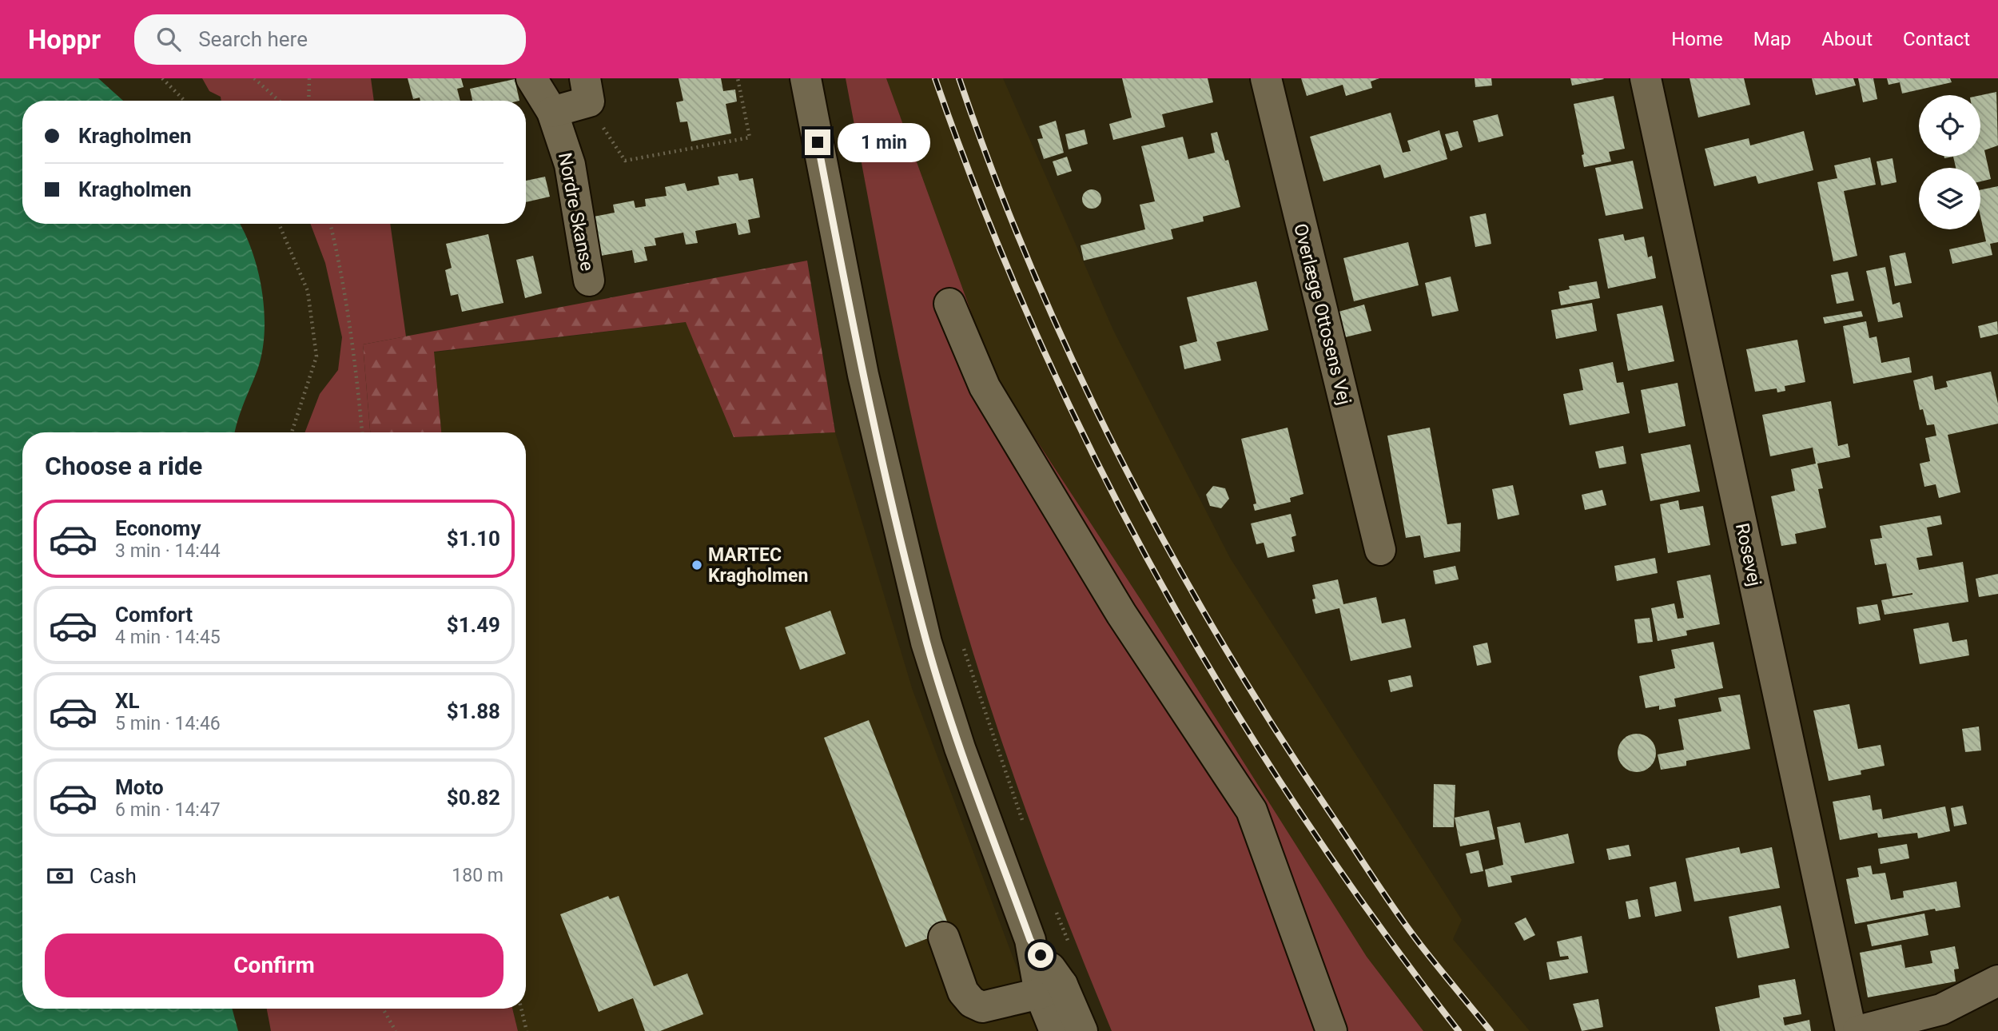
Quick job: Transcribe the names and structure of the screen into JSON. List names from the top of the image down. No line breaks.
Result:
{"streets":{"street":["Nordre Skanse","Overlæge Ottosens Vej","Rosevej"]},"places":["MARTEC Kragholmen"],"page":{"header":"Hoppr","search":"Search here","nav":["Home","Map","About","Contact"],"banner":["Kragholmen","Kragholmen"],"bubble":"1 min","heading":"Choose a ride","list":[{"name":"Economy","note":"3 min · 14:44","value":"$1.10"},{"name":"Comfort","note":"4 min · 14:45","value":"$1.49"},{"name":"XL","note":"5 min · 14:46","value":"$1.88"},{"name":"Moto","note":"6 min · 14:47","value":"$0.82"}],"pay":["Cash","180 m"],"buttons":"Confirm"}}
